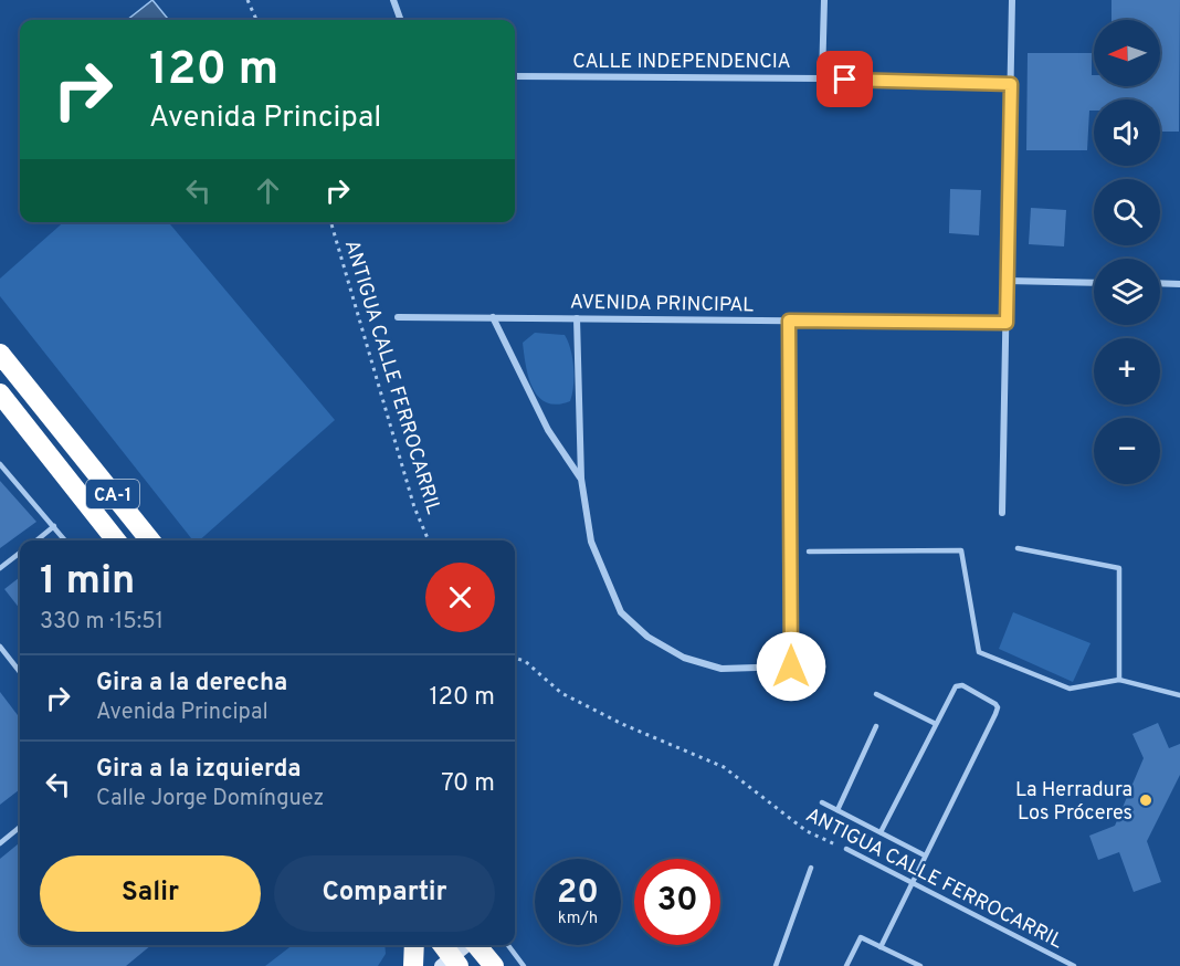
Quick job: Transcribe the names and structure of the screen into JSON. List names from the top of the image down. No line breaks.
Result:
{"streets":{"highway":["CA-1"],"street":["CALLE INDEPENDENCIA","AVENIDA PRINCIPAL"],"lane":["ANTIGUA CALLE FERROCARRIL"]},"places":["La Herradura Los Próceres"],"north":"left","page":{"map_buttons":["+","−"],"turn":["120 m","Avenida Principal"],"heading":["1 min","330 m · 15:51"],"list":[{"name":"Gira a la derecha","note":"Avenida Principal","value":"120 m"},{"name":"Gira a la izquierda","note":"Calle Jorge Domínguez","value":"70 m"}],"buttons":["Salir","Compartir"],"speed":"20 km/h","limit":"30"}}
